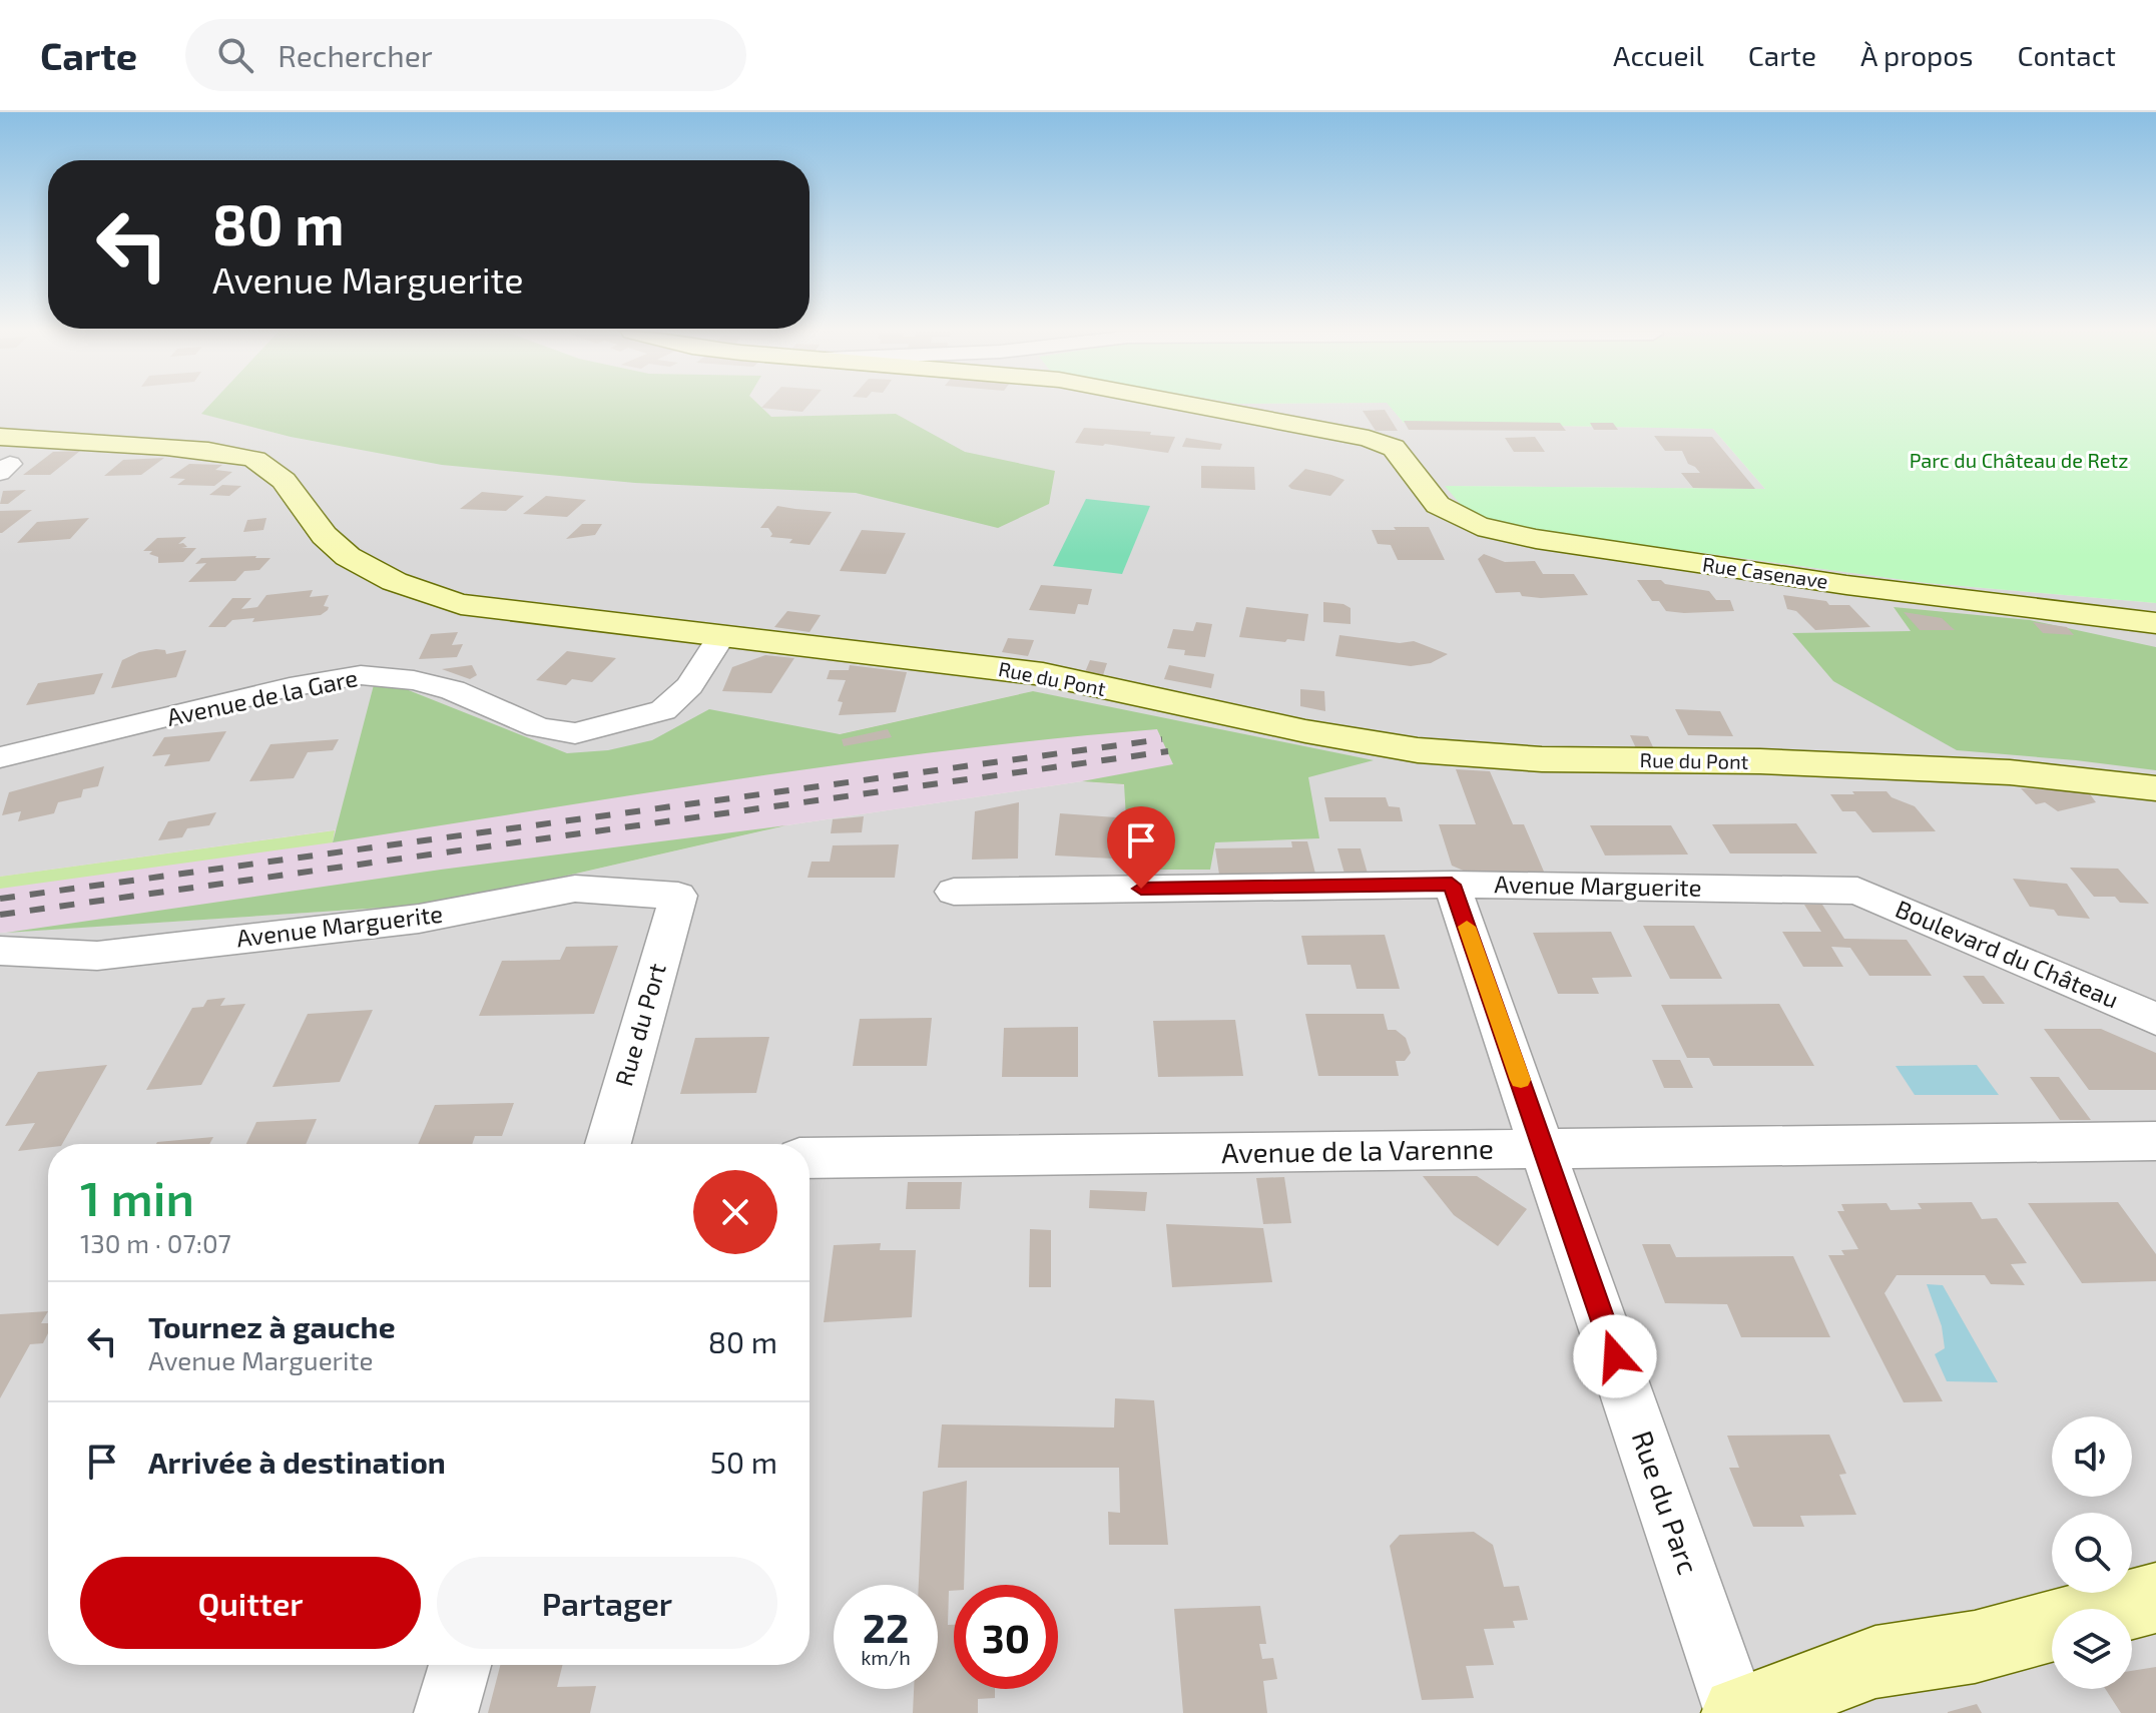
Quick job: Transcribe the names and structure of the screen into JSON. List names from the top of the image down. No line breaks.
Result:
{"streets":{"main road":["Rue Casenave","Rue du Pont"],"street":["Avenue de la Gare","Avenue Marguerite","Boulevard du Château","Rue du Port","Avenue de la Varenne","Rue du Parc"]},"crossings":[["Rue du Pont","Avenue de la Gare"],["Avenue Marguerite","Boulevard du Château"],["Avenue Marguerite","Rue du Port"],["Avenue Marguerite","Rue du Parc"],["Avenue de la Varenne","Rue du Parc"]],"parks":["Parc du Château de Retz"],"page":{"header":"Carte","search":"Rechercher","nav":["Accueil","Carte","À propos","Contact"],"turn":["80 m","Avenue Marguerite"],"heading":["1 min","130 m · 07:07"],"list":[{"name":"Tournez à gauche","note":"Avenue Marguerite","value":"80 m"},{"name":"Arrivée à destination","value":"50 m"}],"buttons":["Quitter","Partager"],"speed":"22 km/h","limit":"30"}}
